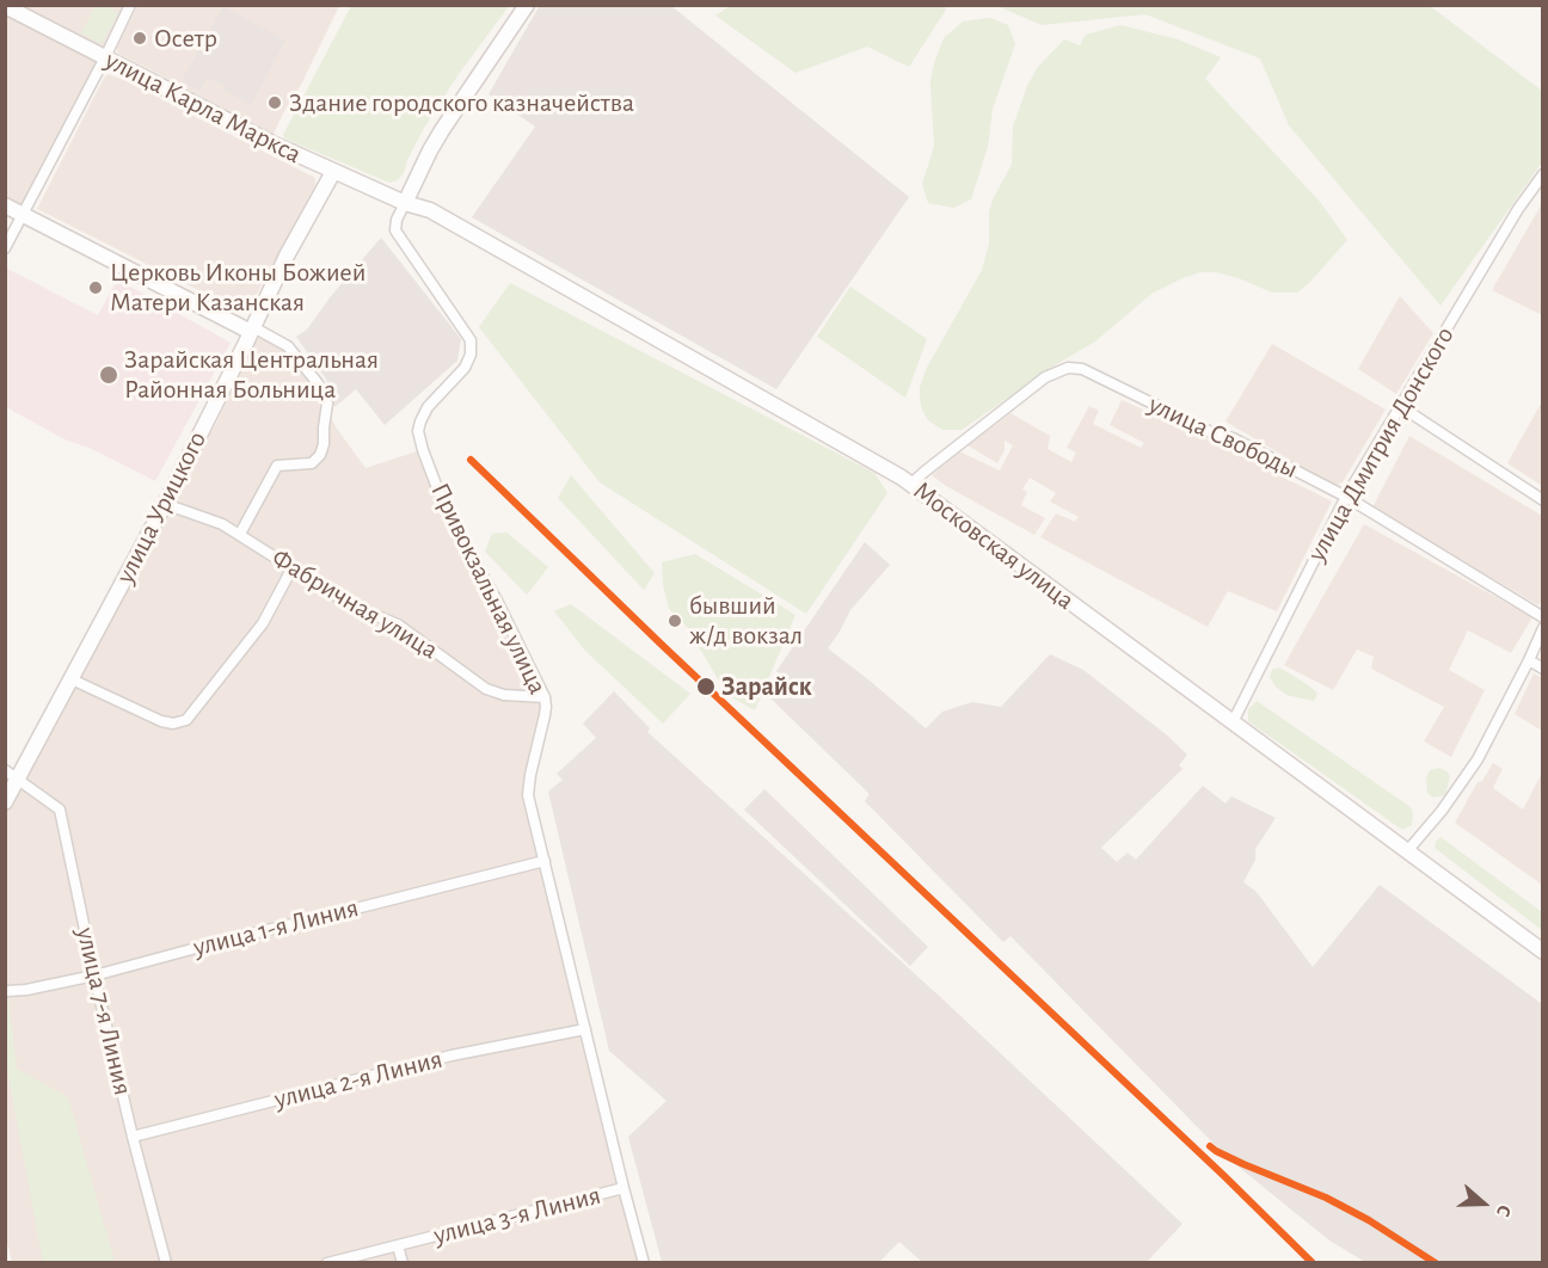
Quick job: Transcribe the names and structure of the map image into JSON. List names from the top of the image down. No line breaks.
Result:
{"streets":{"main road":["улица Карла Маркса","улица Урицкого","Московская улица"],"street":["улица Свободы","улица Дмитрия Донского","Привокзальная улица","Фабричная улица","улица 1-я Линия","улица 7-я Линия","улица 2-я Линия","улица 3-я Линия"]},"crossings":[["улица Карла Маркса","улица Урицкого"],["улица Карла Маркса","Московская улица"],["улица Карла Маркса","Привокзальная улица"],["улица Свободы","улица Дмитрия Донского"],["улица Свободы","Московская улица"],["улица Дмитрия Донского","Московская улица"],["улица Урицкого","Фабричная улица"],["улица Урицкого","улица 7-я Линия"],["Московская улица","Привокзальная улица"],["Привокзальная улица","Фабричная улица"],["Привокзальная улица","улица 1-я Линия"],["Привокзальная улица","улица 2-я Линия"],["Привокзальная улица","улица 3-я Линия"],["улица 1-я Линия","улица 7-я Линия"],["улица 7-я Линия","улица 2-я Линия"]],"places":["Осетр","Здание городского казначейства","Церковь Иконы Божией Матери Казанская","Зарайская Центральная Районная Больница","бывший ж/д вокзал","Зарайск"],"north":"right"}
